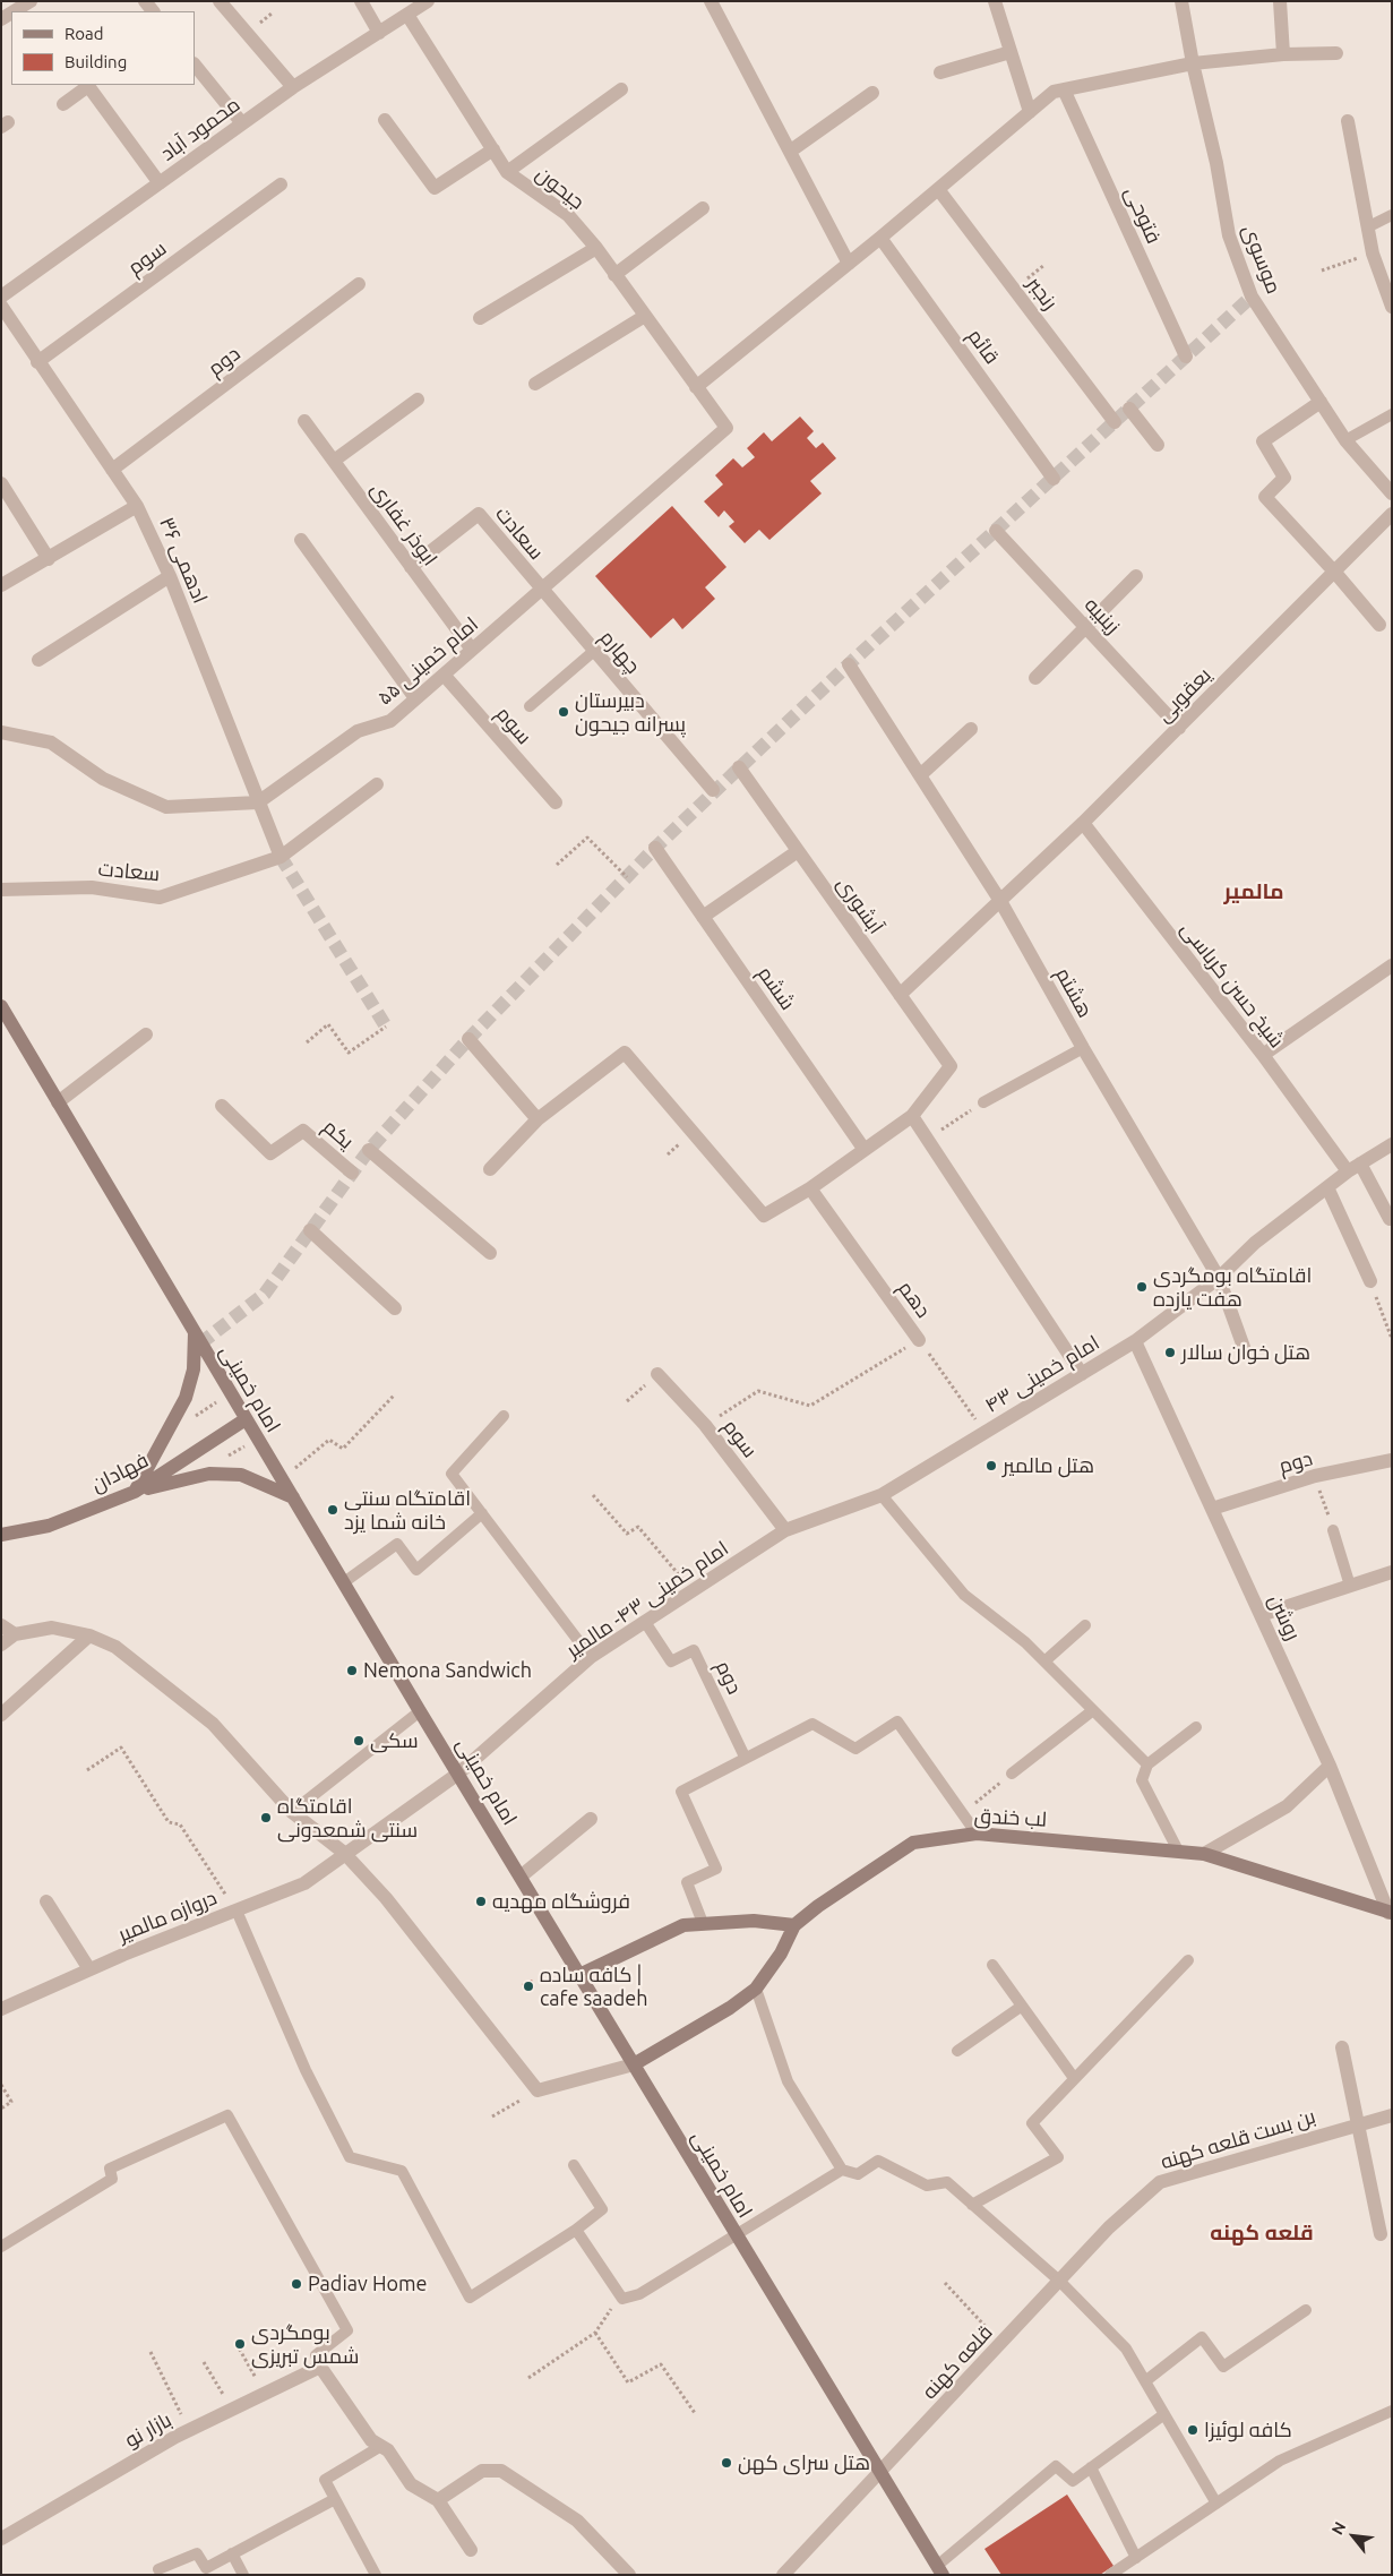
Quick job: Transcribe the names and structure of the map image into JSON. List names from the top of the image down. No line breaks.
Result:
{"streets":{"main road":["امام خمینی","فهادان","لب خندق"],"street":["محمود آباد","جیحون","فتوحی","سوم","موسوی","رنجبر","قائم","دوم","ابوذر غفاری","سعادت","ادهمی ۳۶","زینبیه","چهارم","امام خمینی ۵۵","یعقوبی","آبشوری","شیخ حسن کرباسی","ششم","هشتم","یکم","دهم","امام خمینی ۴۳","امام خمینی ۴۳- مالمیر","روشن","دروازه مالمیر","بن بست قلعه کهنه","قلعه کهنه","بازار نو"]},"crossings":[["محمود آباد","جیحون"],["جیحون","امام خمینی ۵۵"],["سوم","ادهمی ۳۶"],["سوم","امام خمینی ۵۵"],["سوم","امام خمینی ۴۳- مالمیر"],["دوم","ادهمی ۳۶"],["دوم","امام خمینی ۴۳- مالمیر"],["دوم","روشن"],["ابوذر غفاری","سعادت"],["ابوذر غفاری","امام خمینی ۵۵"],["سعادت","ادهمی ۳۶"],["سعادت","چهارم"],["سعادت","امام خمینی ۵۵"],["ادهمی ۳۶","امام خمینی ۵۵"],["زینبیه","یعقوبی"],["چهارم","امام خمینی ۵۵"],["یعقوبی","آبشوری"],["یعقوبی","شیخ حسن کرباسی"],["یعقوبی","هشتم"],["شیخ حسن کرباسی","امام خمینی ۴۳"],["هشتم","امام خمینی ۴۳"],["دهم","امام خمینی ۴۳"],["امام خمینی ۴۳","امام خمینی ۴۳- مالمیر"],["امام خمینی ۴۳","روشن"],["امام خمینی","فهادان"],["امام خمینی","امام خمینی ۴۳- مالمیر"],["امام خمینی","لب خندق"],["امام خمینی","قلعه کهنه"],["امام خمینی ۴۳- مالمیر","دروازه مالمیر"],["روشن","لب خندق"],["بن بست قلعه کهنه","قلعه کهنه"]],"districts":["مالمیر","قلعه کهنه"],"places":["دبیرستان پسرانه جیحون","اقامتگاه بومگردی هفت یازده","هتل خوان سالار","هتل مالمير","اقامتگاه سنتی خانه شما یزد","Nemona Sandwich","سکی","اقامتگاه سنتی شمعدونی","فروشگاه مهدیه","کافه ساده | cafe saadeh","Padiav Home","بومگردی شمس تبریزی","کافه لوئیزا","هتل سرای کهن"],"legend":["Road","Building"],"north":"top left"}
